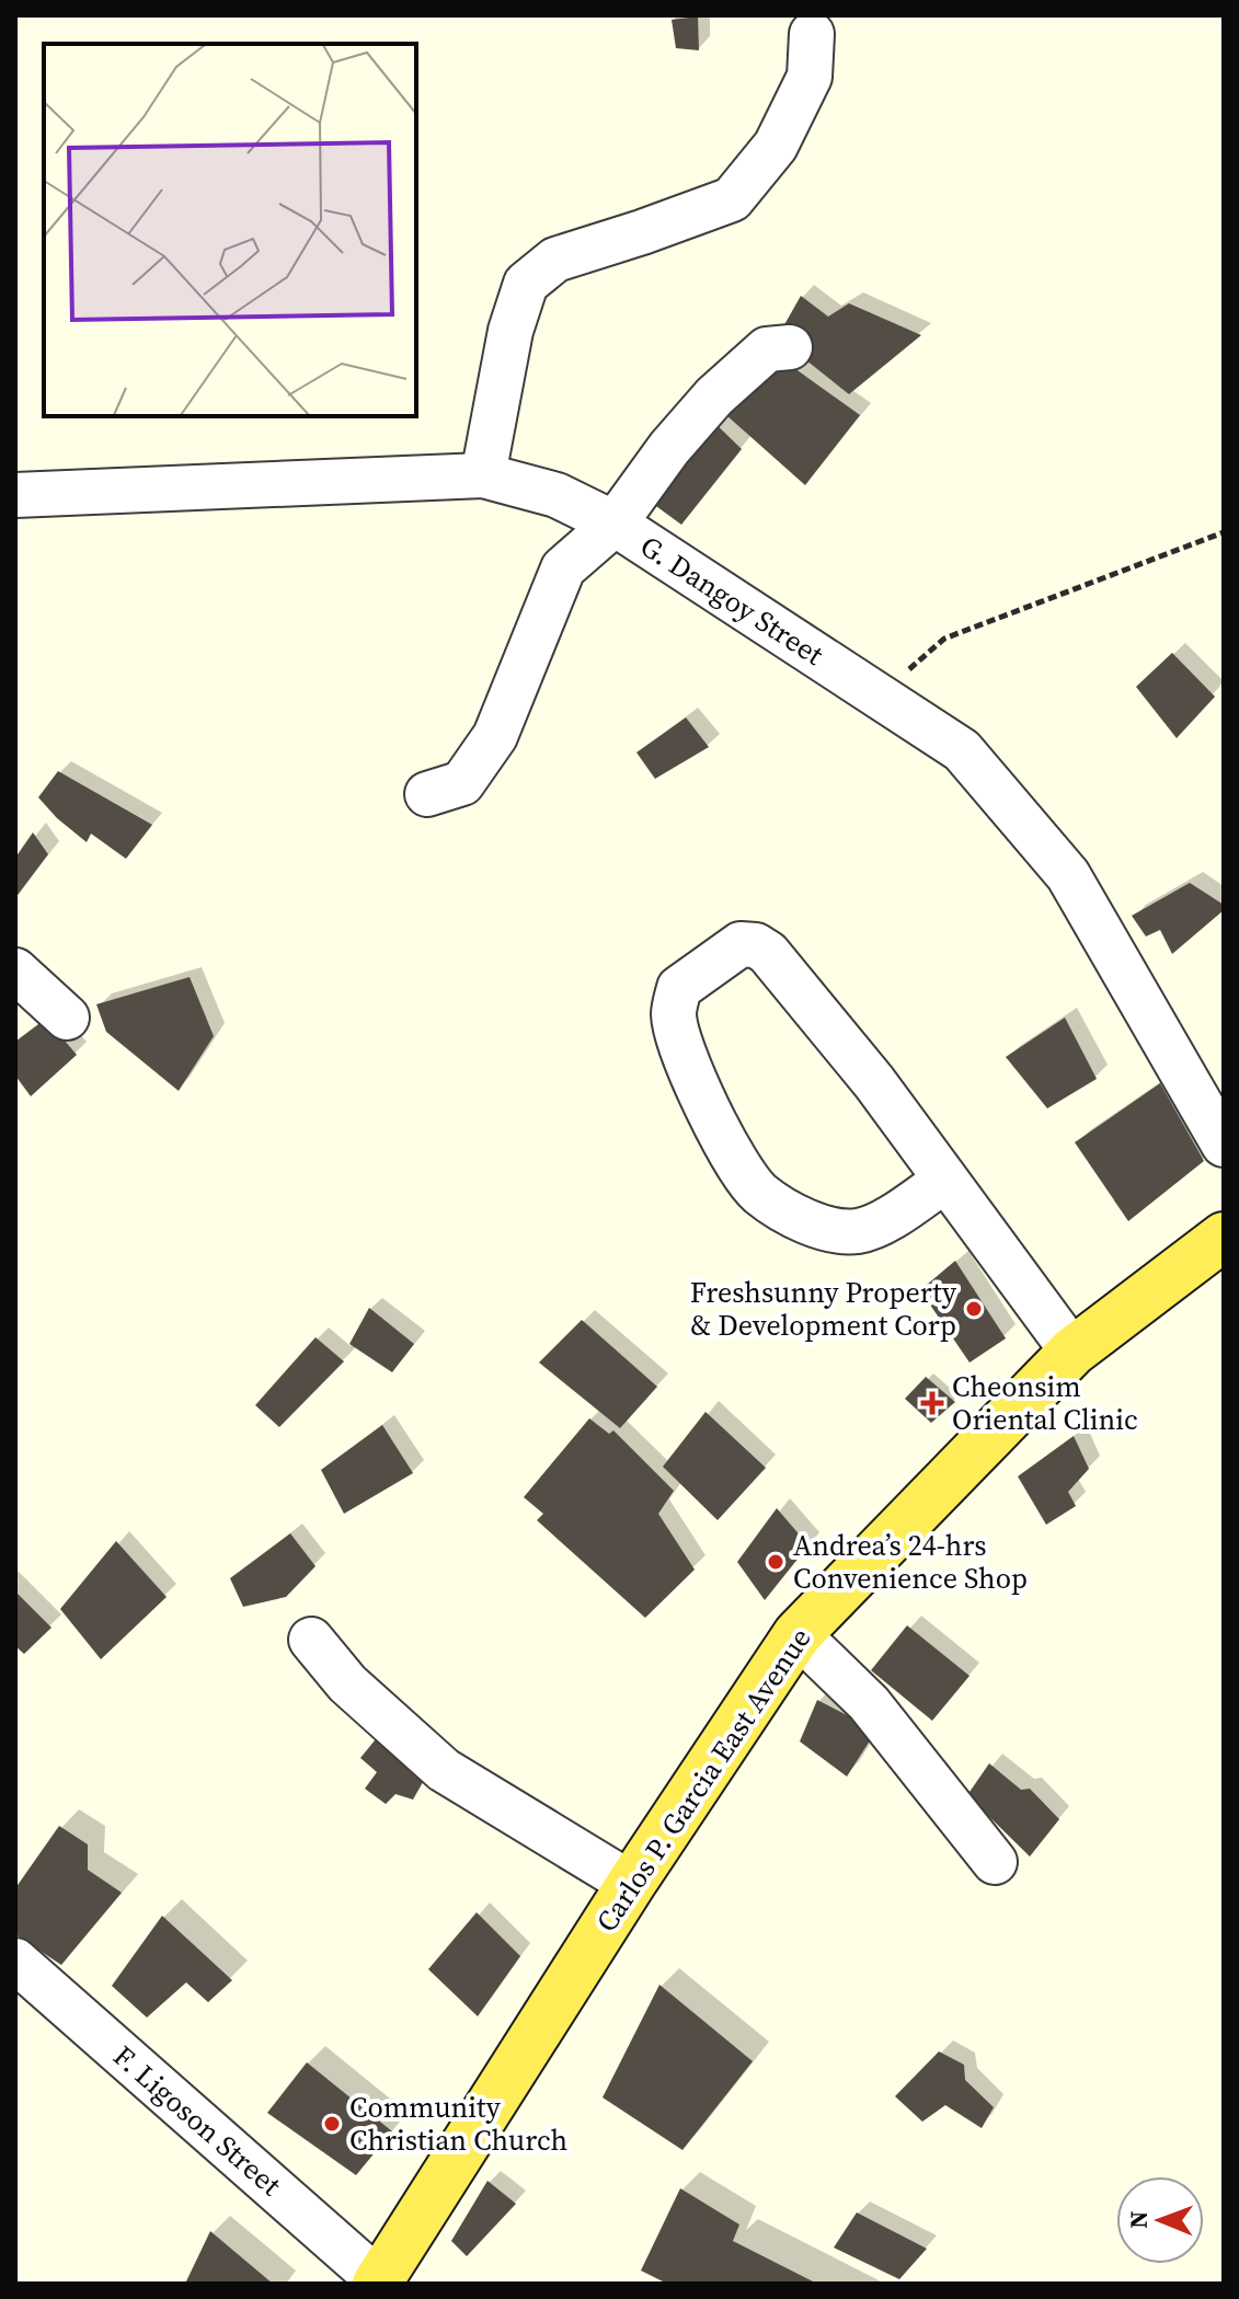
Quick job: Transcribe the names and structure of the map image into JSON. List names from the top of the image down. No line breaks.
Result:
{"streets":{"main road":["Carlos P. Garcia East Avenue"],"street":["G. Dangoy Street","F. Ligoson Street"]},"crossings":[["Carlos P. Garcia East Avenue","F. Ligoson Street"]],"places":{"other":["Freshsunny Property & Development Corp","Andrea’s 24-hrs Convenience Shop","Community Christian Church"],"health":["Cheonsim Oriental Clinic"]},"north":"left"}
